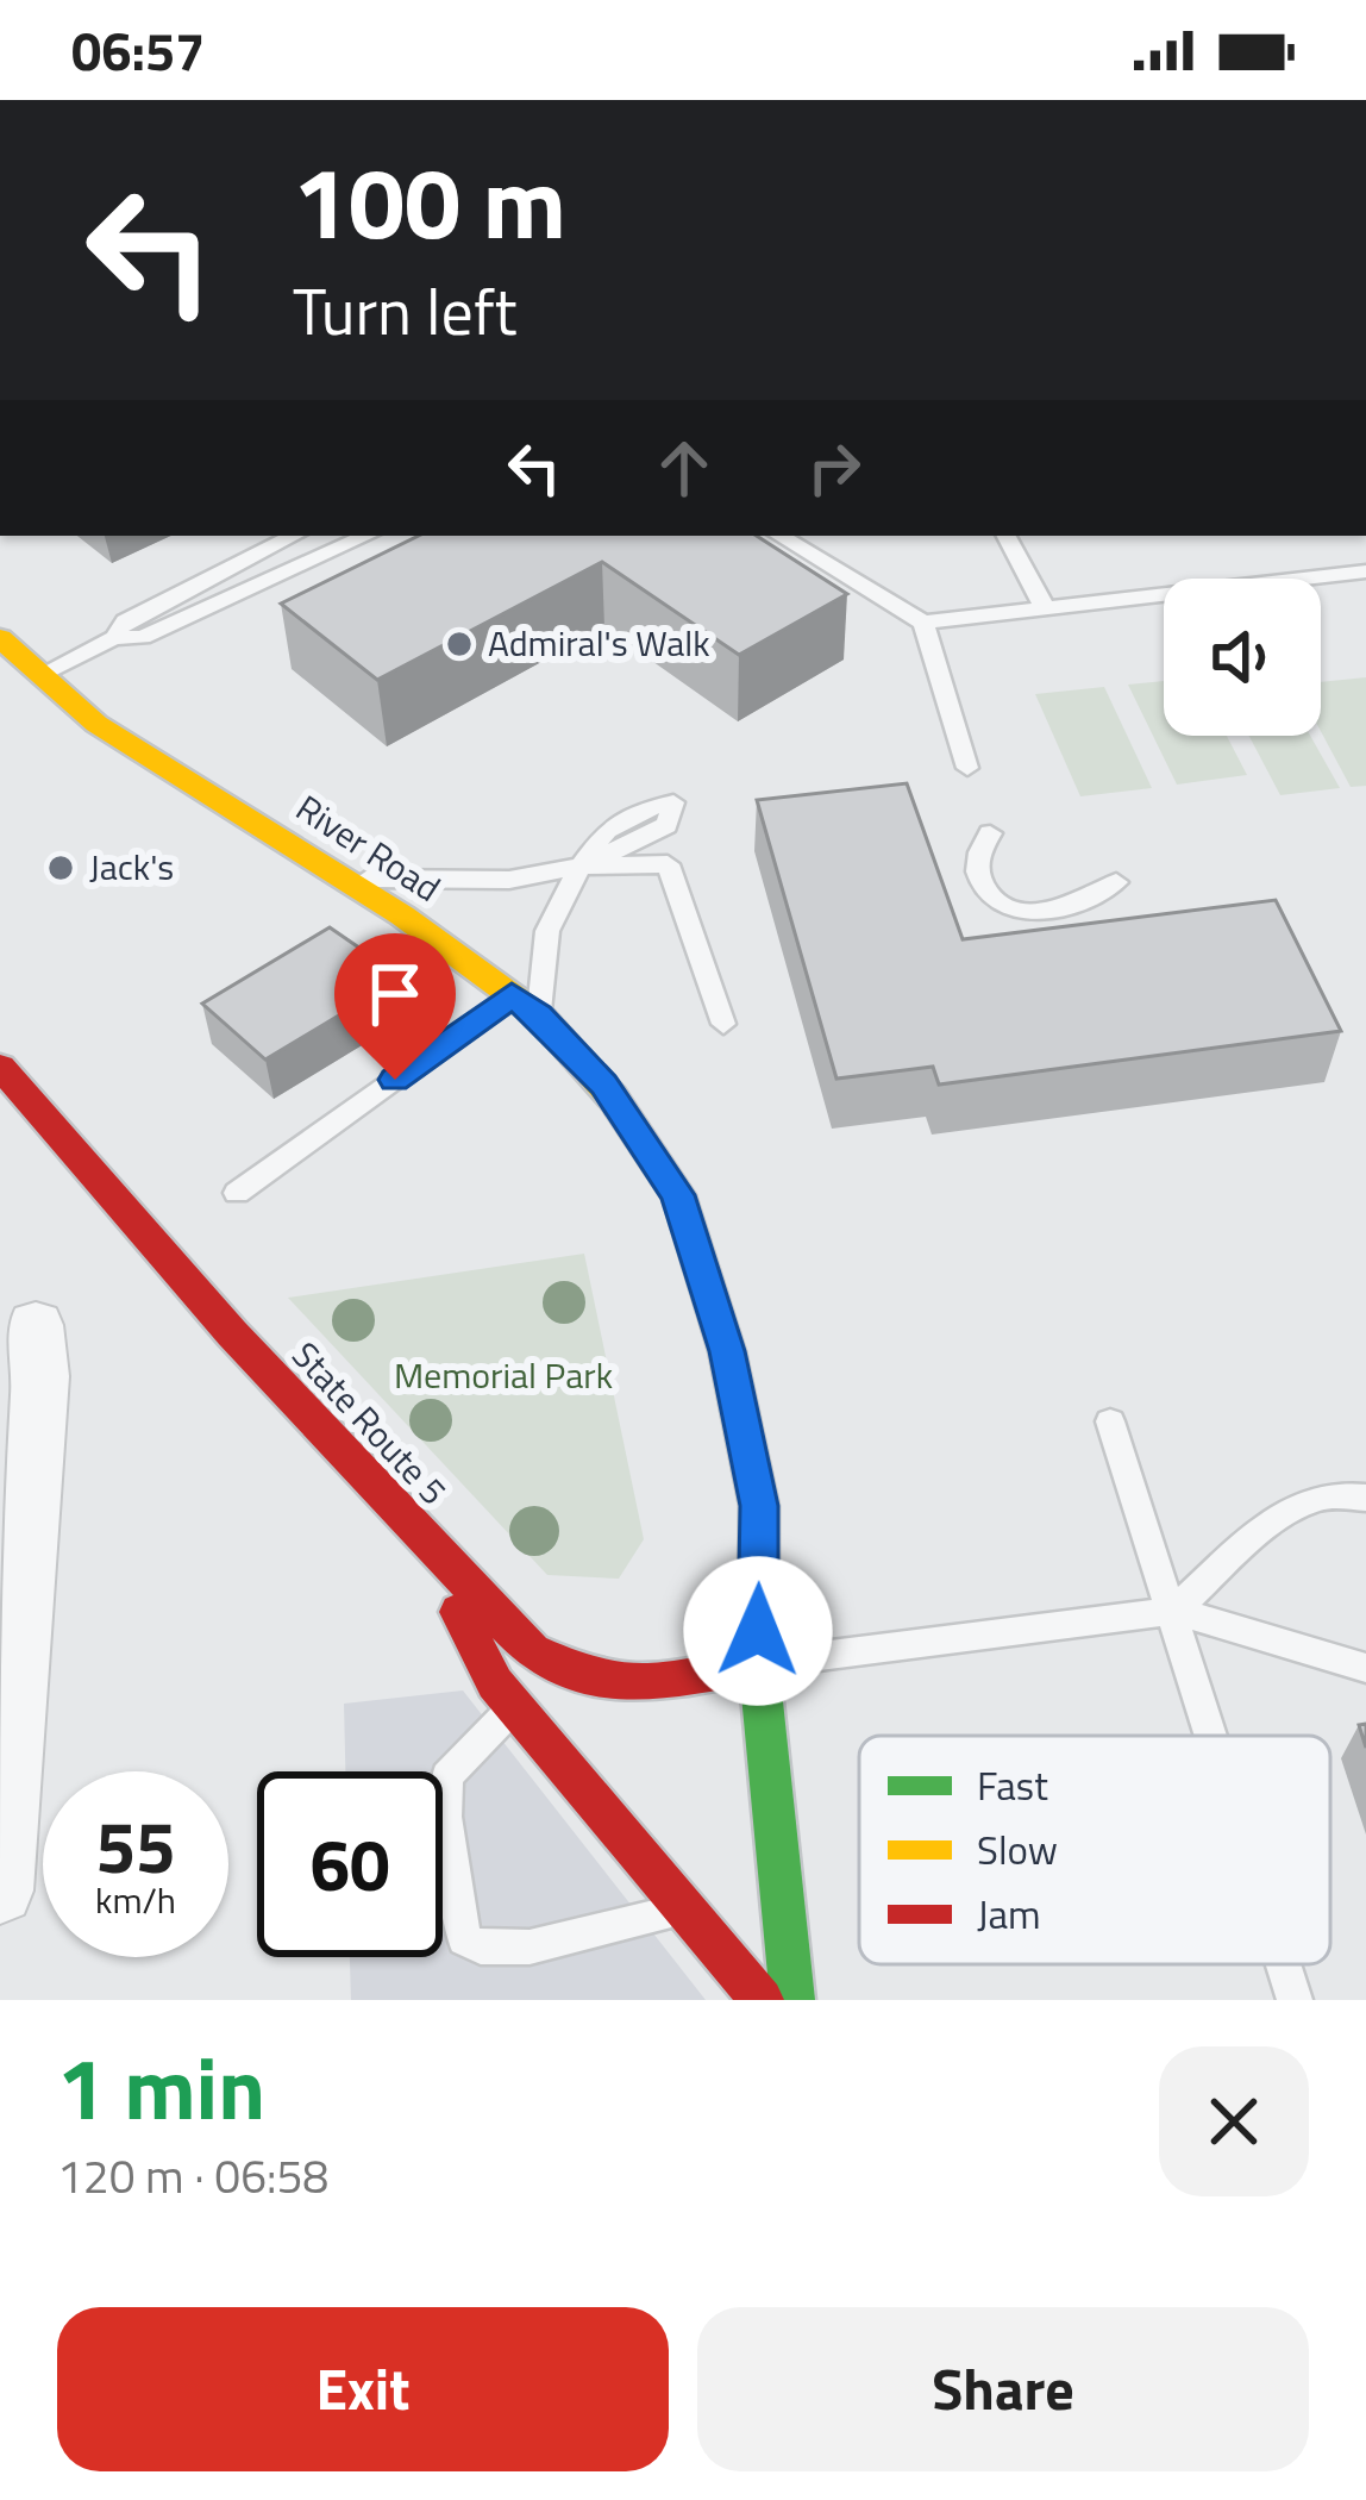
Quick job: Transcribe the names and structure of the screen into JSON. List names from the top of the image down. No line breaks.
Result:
{"streets":{"main road":["River Road","State Route 5"]},"crossings":[["River Road","State Route 5"]],"parks":["Memorial Park"],"places":["Admiral's Walk","Jack's"],"legend":["Fast","Slow","Jam"],"page":{"status":"06:57","turn":["100 m","Turn left"],"speed":"55 km/h","limit":"60","heading":["1 min","120 m · 06:58"],"buttons":["Exit","Share"]}}
